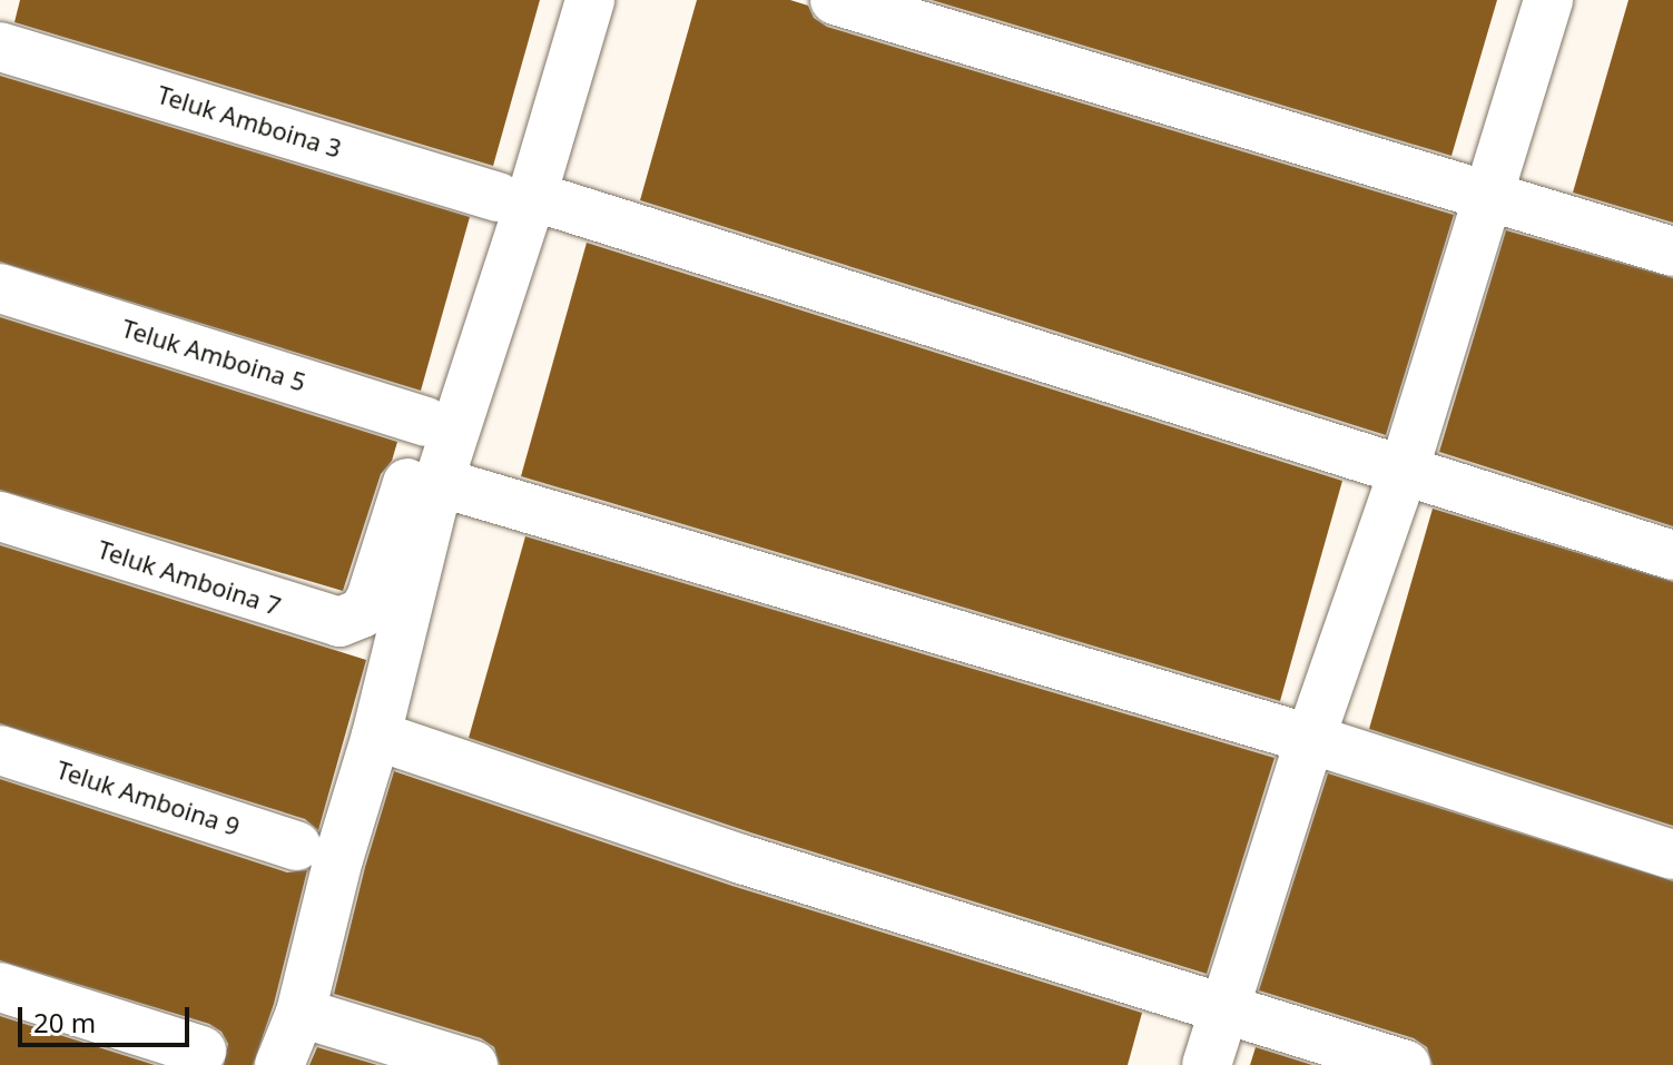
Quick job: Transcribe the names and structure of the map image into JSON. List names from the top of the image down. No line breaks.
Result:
{"streets":{"street":["Teluk Amboina 3","Teluk Amboina 5","Teluk Amboina 7","Teluk Amboina 9"]},"crossings":[["Teluk Amboina 5","Teluk Amboina 7"]],"scale_bar":"20 m"}
